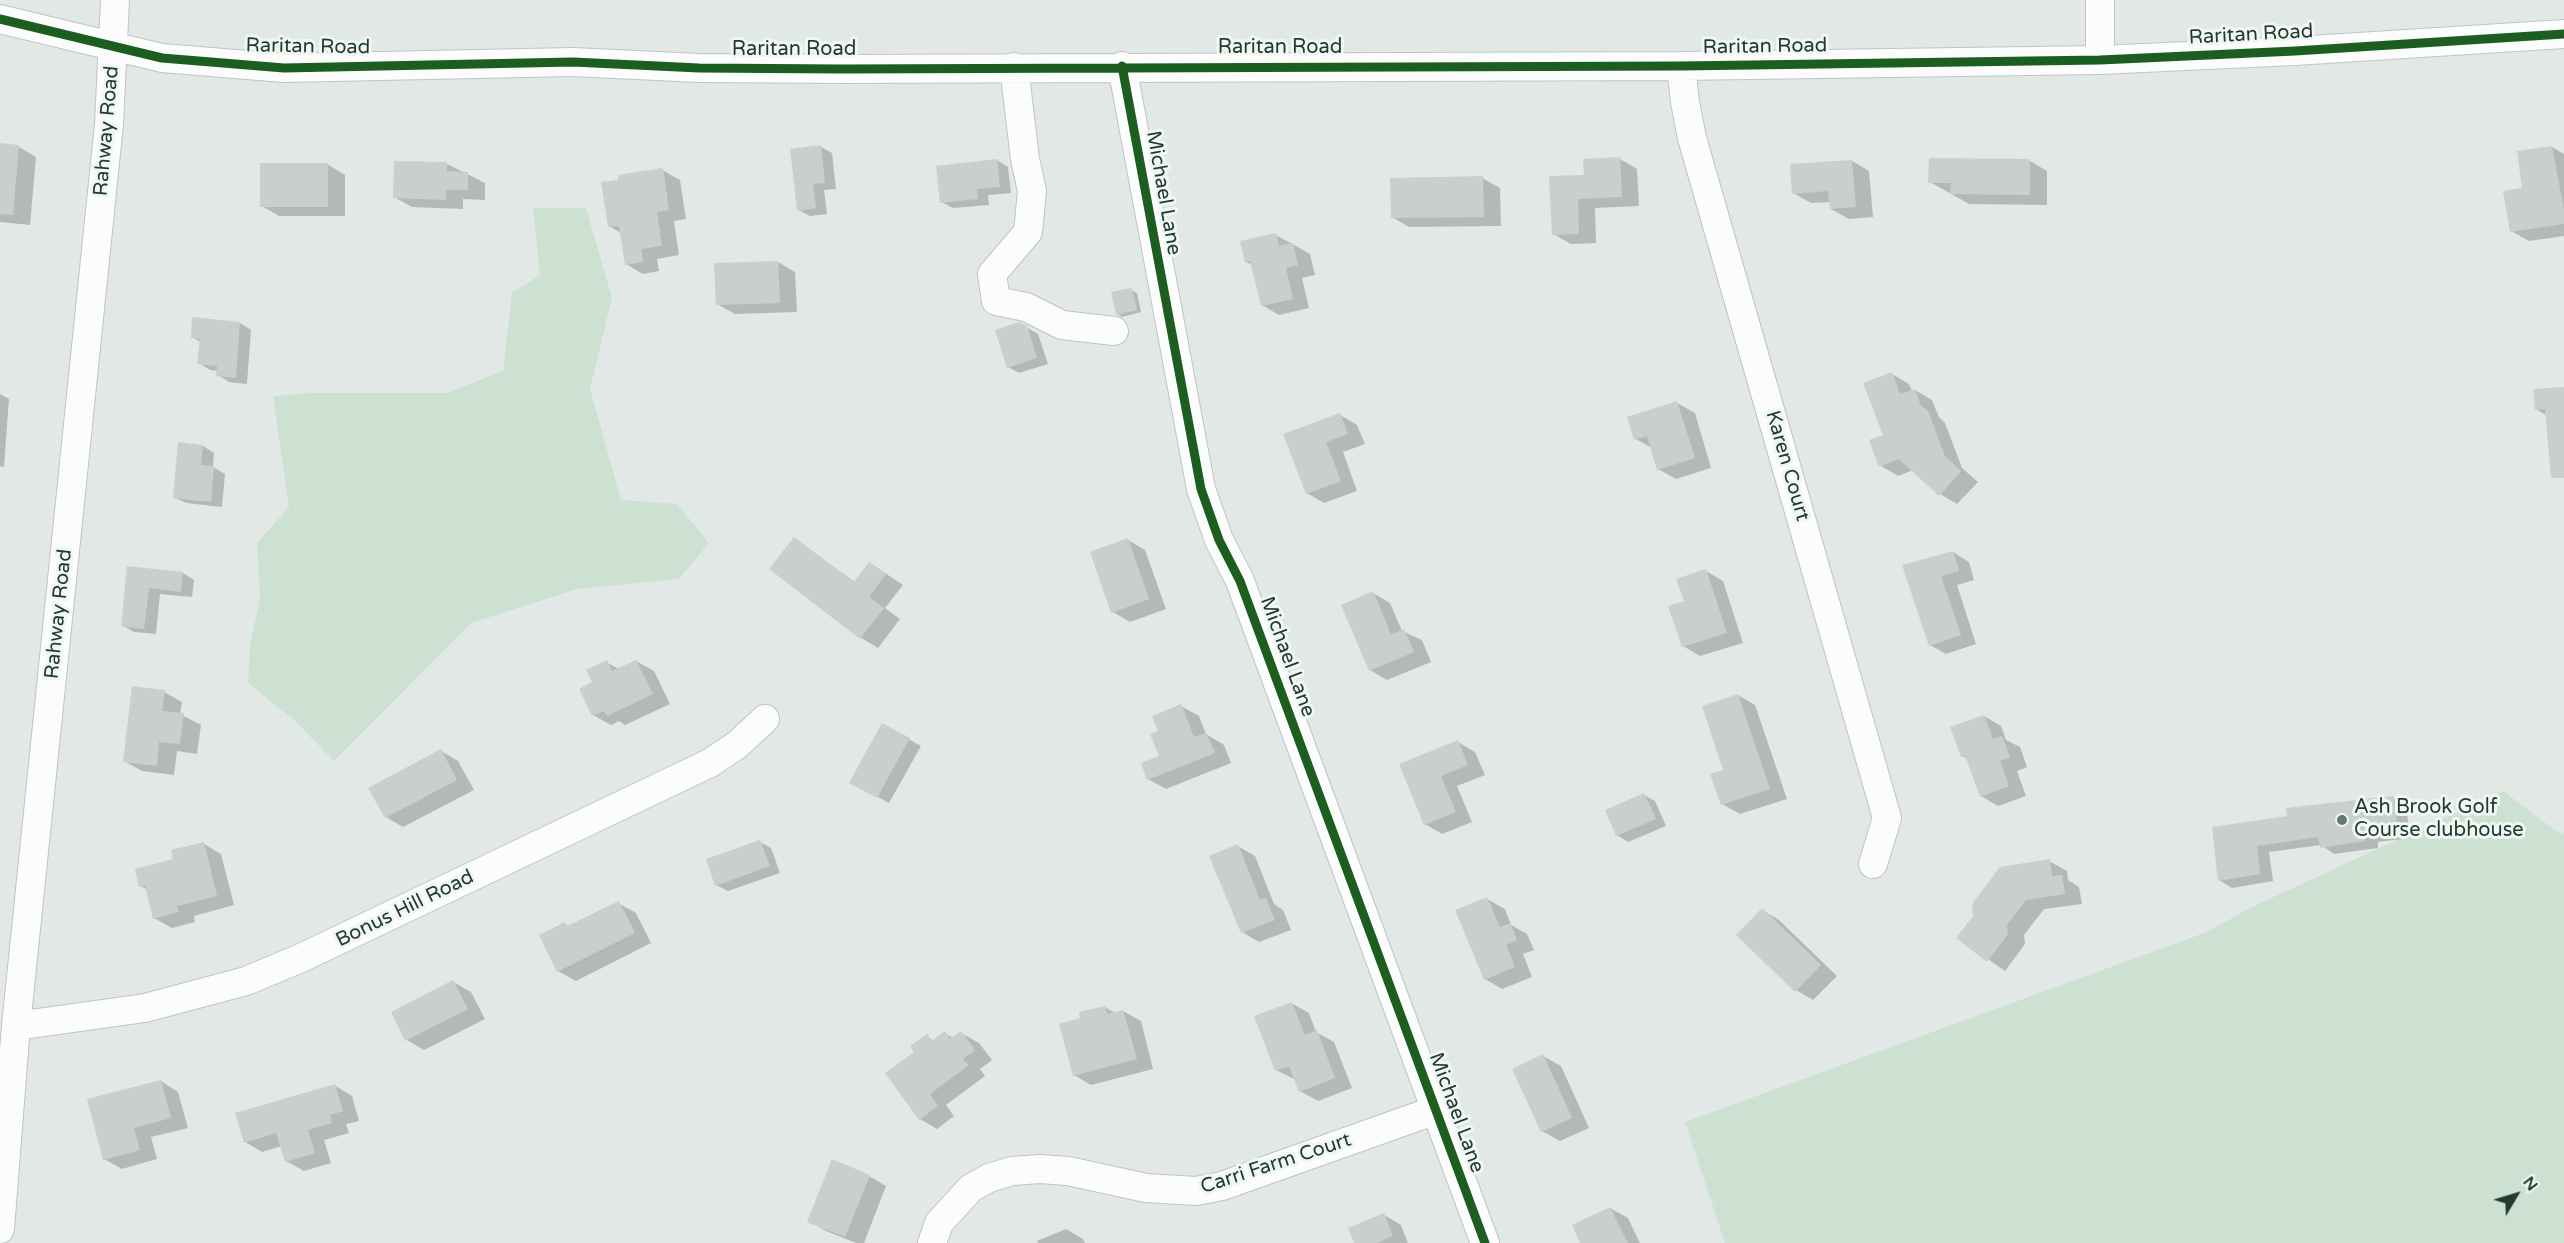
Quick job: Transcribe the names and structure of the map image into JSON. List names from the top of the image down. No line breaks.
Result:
{"streets":{"street":["Raritan Road","Rahway Road","Michael Lane","Karen Court","Bonus Hill Road","Carri Farm Court"]},"crossings":[["Raritan Road","Rahway Road"],["Raritan Road","Michael Lane"],["Raritan Road","Karen Court"],["Rahway Road","Bonus Hill Road"],["Michael Lane","Carri Farm Court"]],"places":["Ash Brook Golf Course clubhouse"],"north":"top right"}
